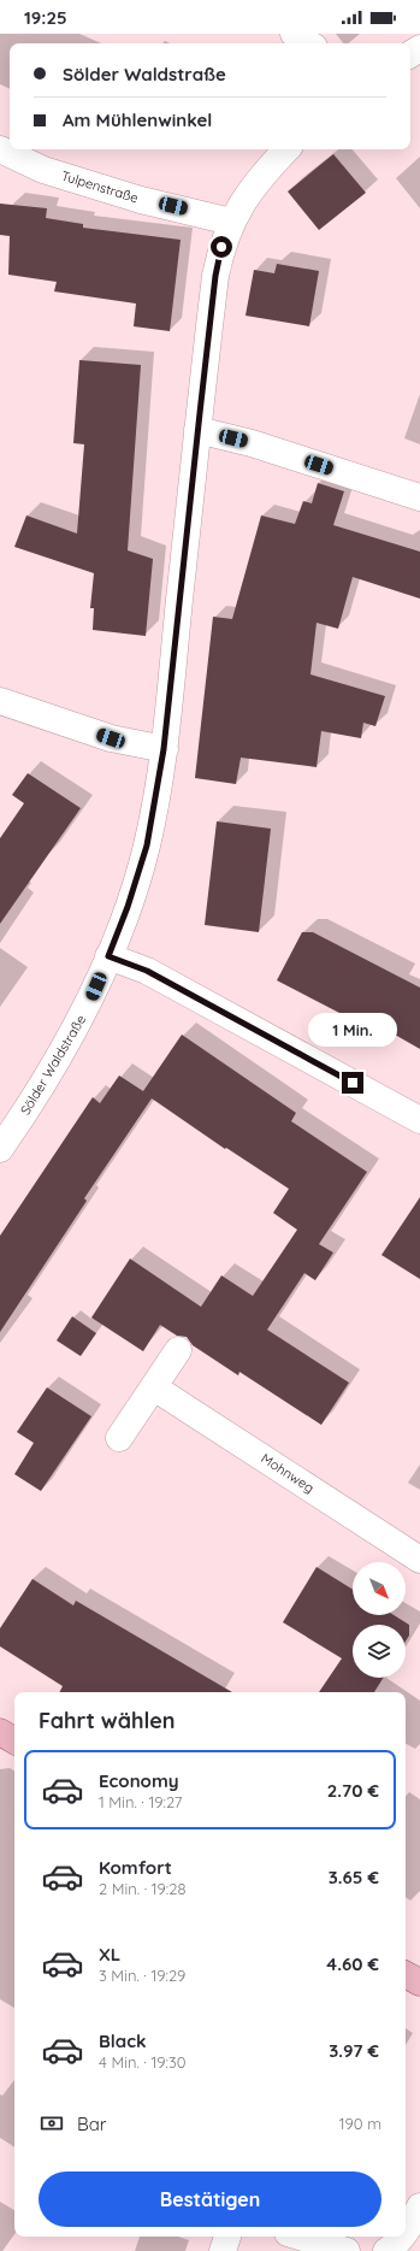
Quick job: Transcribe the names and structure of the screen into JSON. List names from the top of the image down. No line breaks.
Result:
{"streets":{"street":["Tulpenstraße","Sölder Waldstraße","Mohnweg"]},"crossings":[["Tulpenstraße","Sölder Waldstraße"]],"north":"bottom right","page":{"status":"19:25","banner":["Sölder Waldstraße","Am Mühlenwinkel"],"bubble":"1 Min.","heading":"Fahrt wählen","list":[{"name":"Economy","note":"1 Min. · 19:27","value":"2.70 €"},{"name":"Komfort","note":"2 Min. · 19:28","value":"3.65 €"},{"name":"XL","note":"3 Min. · 19:29","value":"4.60 €"},{"name":"Black","note":"4 Min. · 19:30","value":"3.97 €"}],"pay":["Bar","190 m"],"buttons":"Bestätigen"}}
